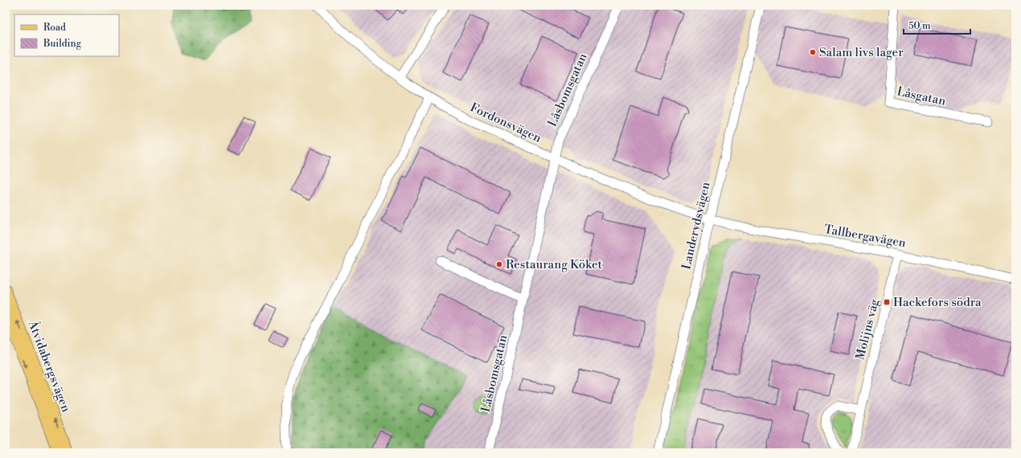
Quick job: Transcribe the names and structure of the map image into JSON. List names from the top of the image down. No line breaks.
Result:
{"streets":{"main road":["Åtvidabergsvägen"],"street":["Låsbomsgatan","Låsgatan","Fordonsvägen","Landerydsvägen","Tallbergavägen","Molijns väg"]},"crossings":[["Låsbomsgatan","Fordonsvägen"],["Fordonsvägen","Landerydsvägen"],["Fordonsvägen","Tallbergavägen"],["Landerydsvägen","Tallbergavägen"],["Tallbergavägen","Molijns väg"]],"places":{"other":["Salam livs lager","Restaurang Köket"],"transit":["Hackefors södra"]},"legend":["Road","Building"],"scale_bar":"50 m"}
